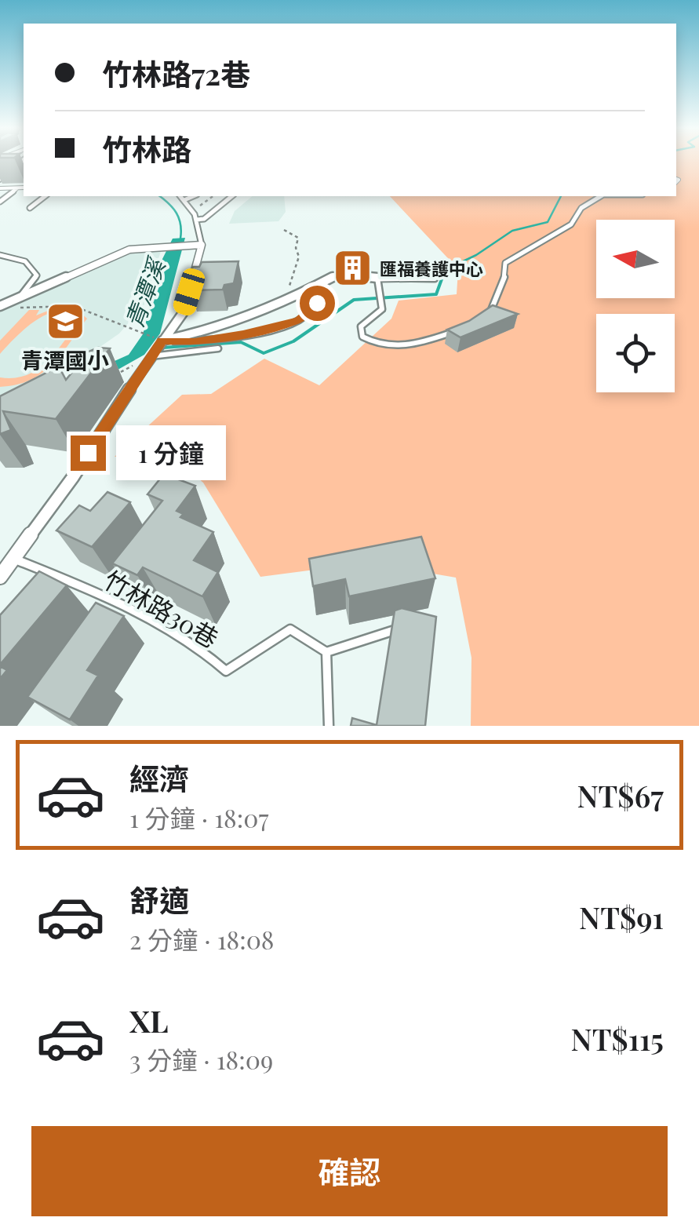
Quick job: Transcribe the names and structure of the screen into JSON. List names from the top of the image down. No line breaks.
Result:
{"streets":{"lane":["竹林路30巷"]},"water":["青潭溪"],"places":{"building":["匯福養護中心"],"school or university":["青潭國小"]},"north":"left","page":{"banner":["竹林路72巷","竹林路"],"bubble":"1 分鐘","list":[{"name":"經濟","note":"1 分鐘 · 18:07","value":"NT$67"},{"name":"舒適","note":"2 分鐘 · 18:08","value":"NT$91"},{"name":"XL","note":"3 分鐘 · 18:09","value":"NT$115"}],"buttons":"確認"}}
